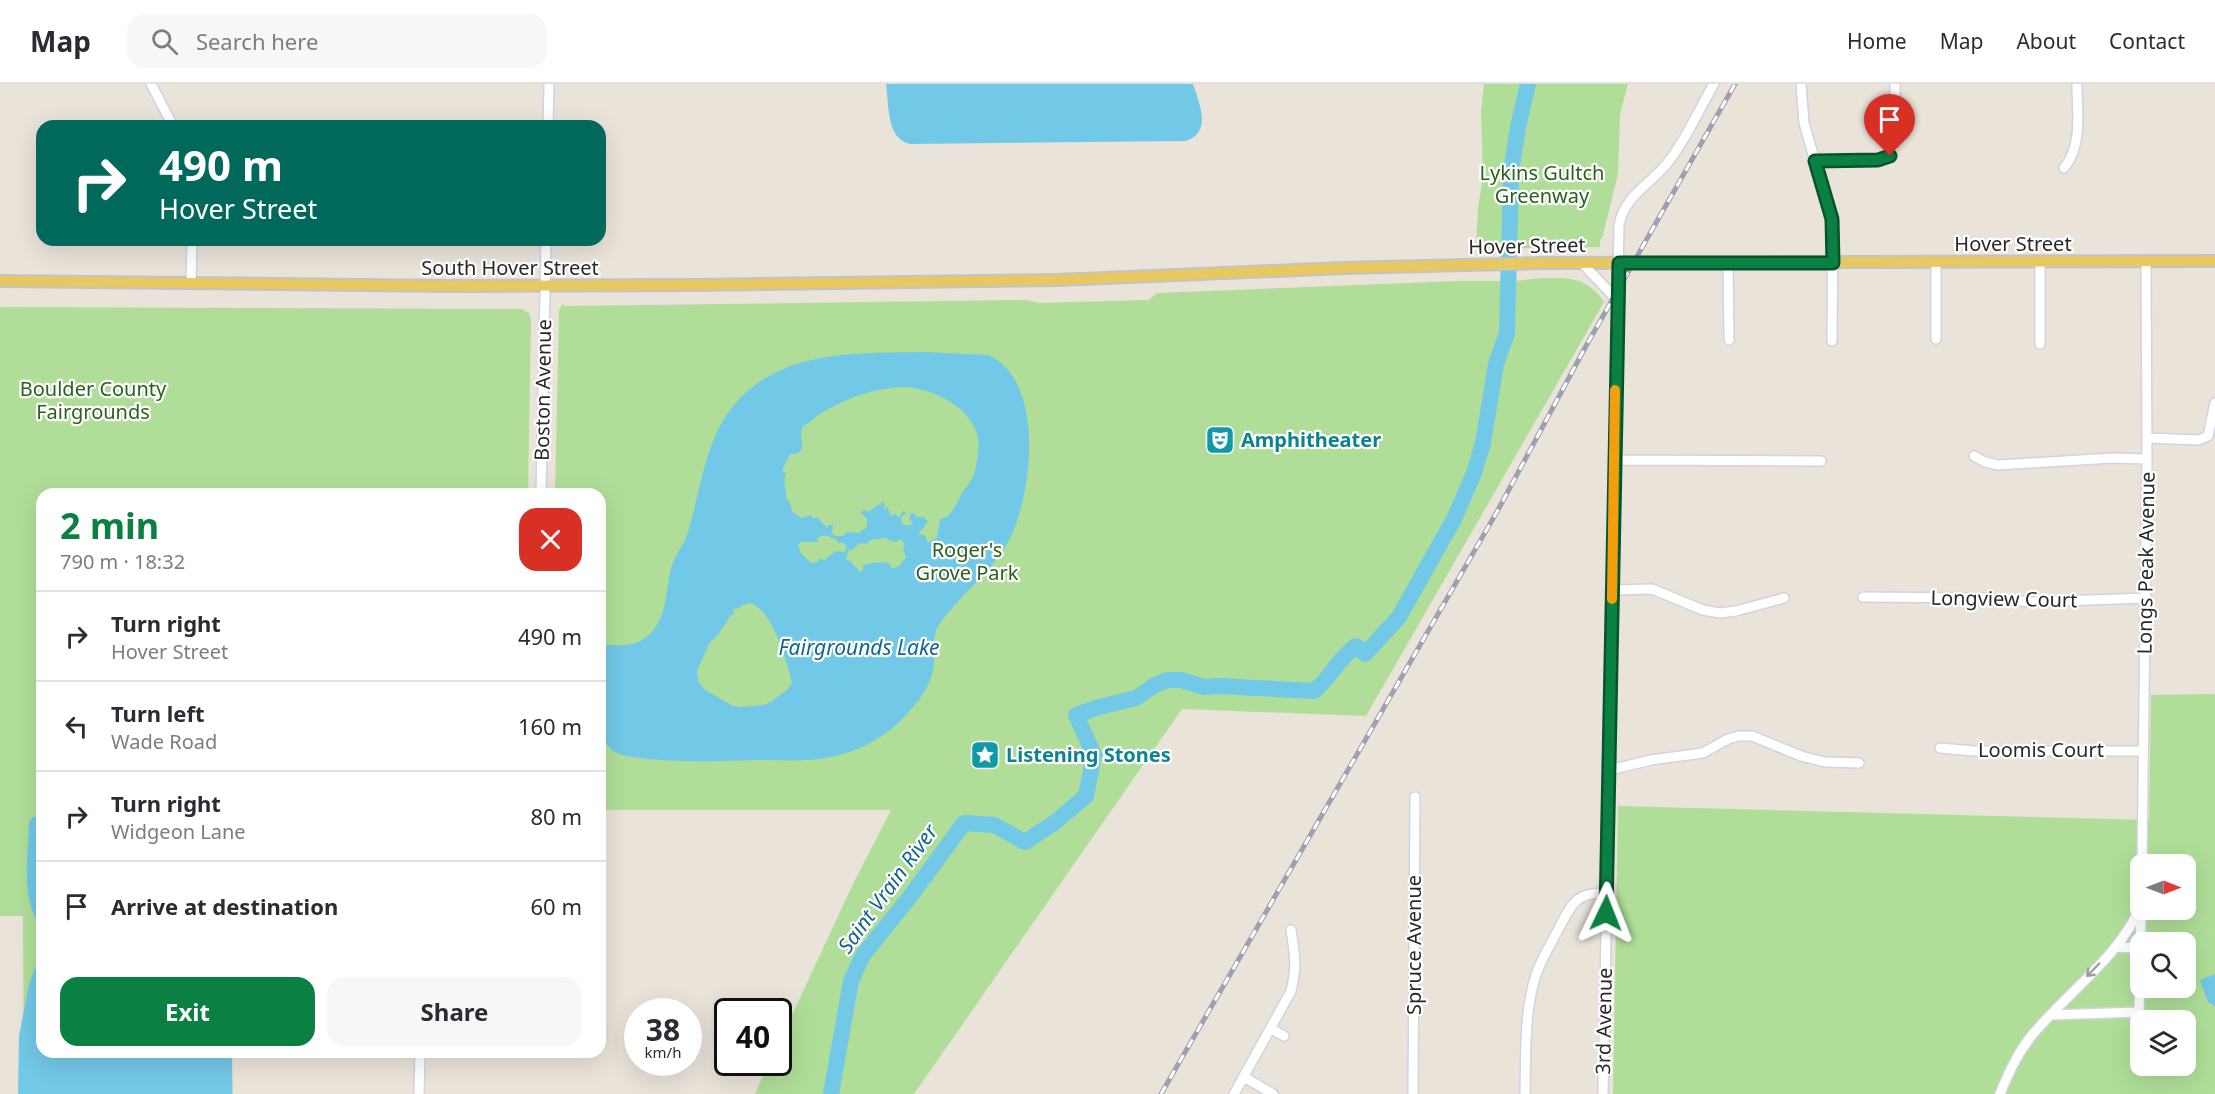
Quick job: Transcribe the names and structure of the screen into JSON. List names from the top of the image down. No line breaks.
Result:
{"streets":{"main road":["Hover Street","South Hover Street"],"street":["Boston Avenue","Longs Peak Avenue","Longview Court","Loomis Court","Spruce Avenue","3rd Avenue"]},"crossings":[["Hover Street","South Hover Street"],["Hover Street","Longs Peak Avenue"],["Hover Street","3rd Avenue"],["South Hover Street","Boston Avenue"],["Longs Peak Avenue","Longview Court"],["Longs Peak Avenue","Loomis Court"]],"water":["Fairgrounds Lake","Saint Vrain River"],"parks":["Lykins Gultch Greenway","Boulder County Fairgrounds","Roger's Grove Park"],"places":{"theatre":["Amphitheater"],"place":["Listening Stones"]},"north":"right","page":{"header":"Map","search":"Search here","nav":["Home","Map","About","Contact"],"turn":["490 m","Hover Street"],"heading":["2 min","790 m · 18:32"],"list":[{"name":"Turn right","note":"Hover Street","value":"490 m"},{"name":"Turn left","note":"Wade Road","value":"160 m"},{"name":"Turn right","note":"Widgeon Lane","value":"80 m"},{"name":"Arrive at destination","value":"60 m"}],"buttons":["Exit","Share"],"speed":"38 km/h","limit":"40"}}
